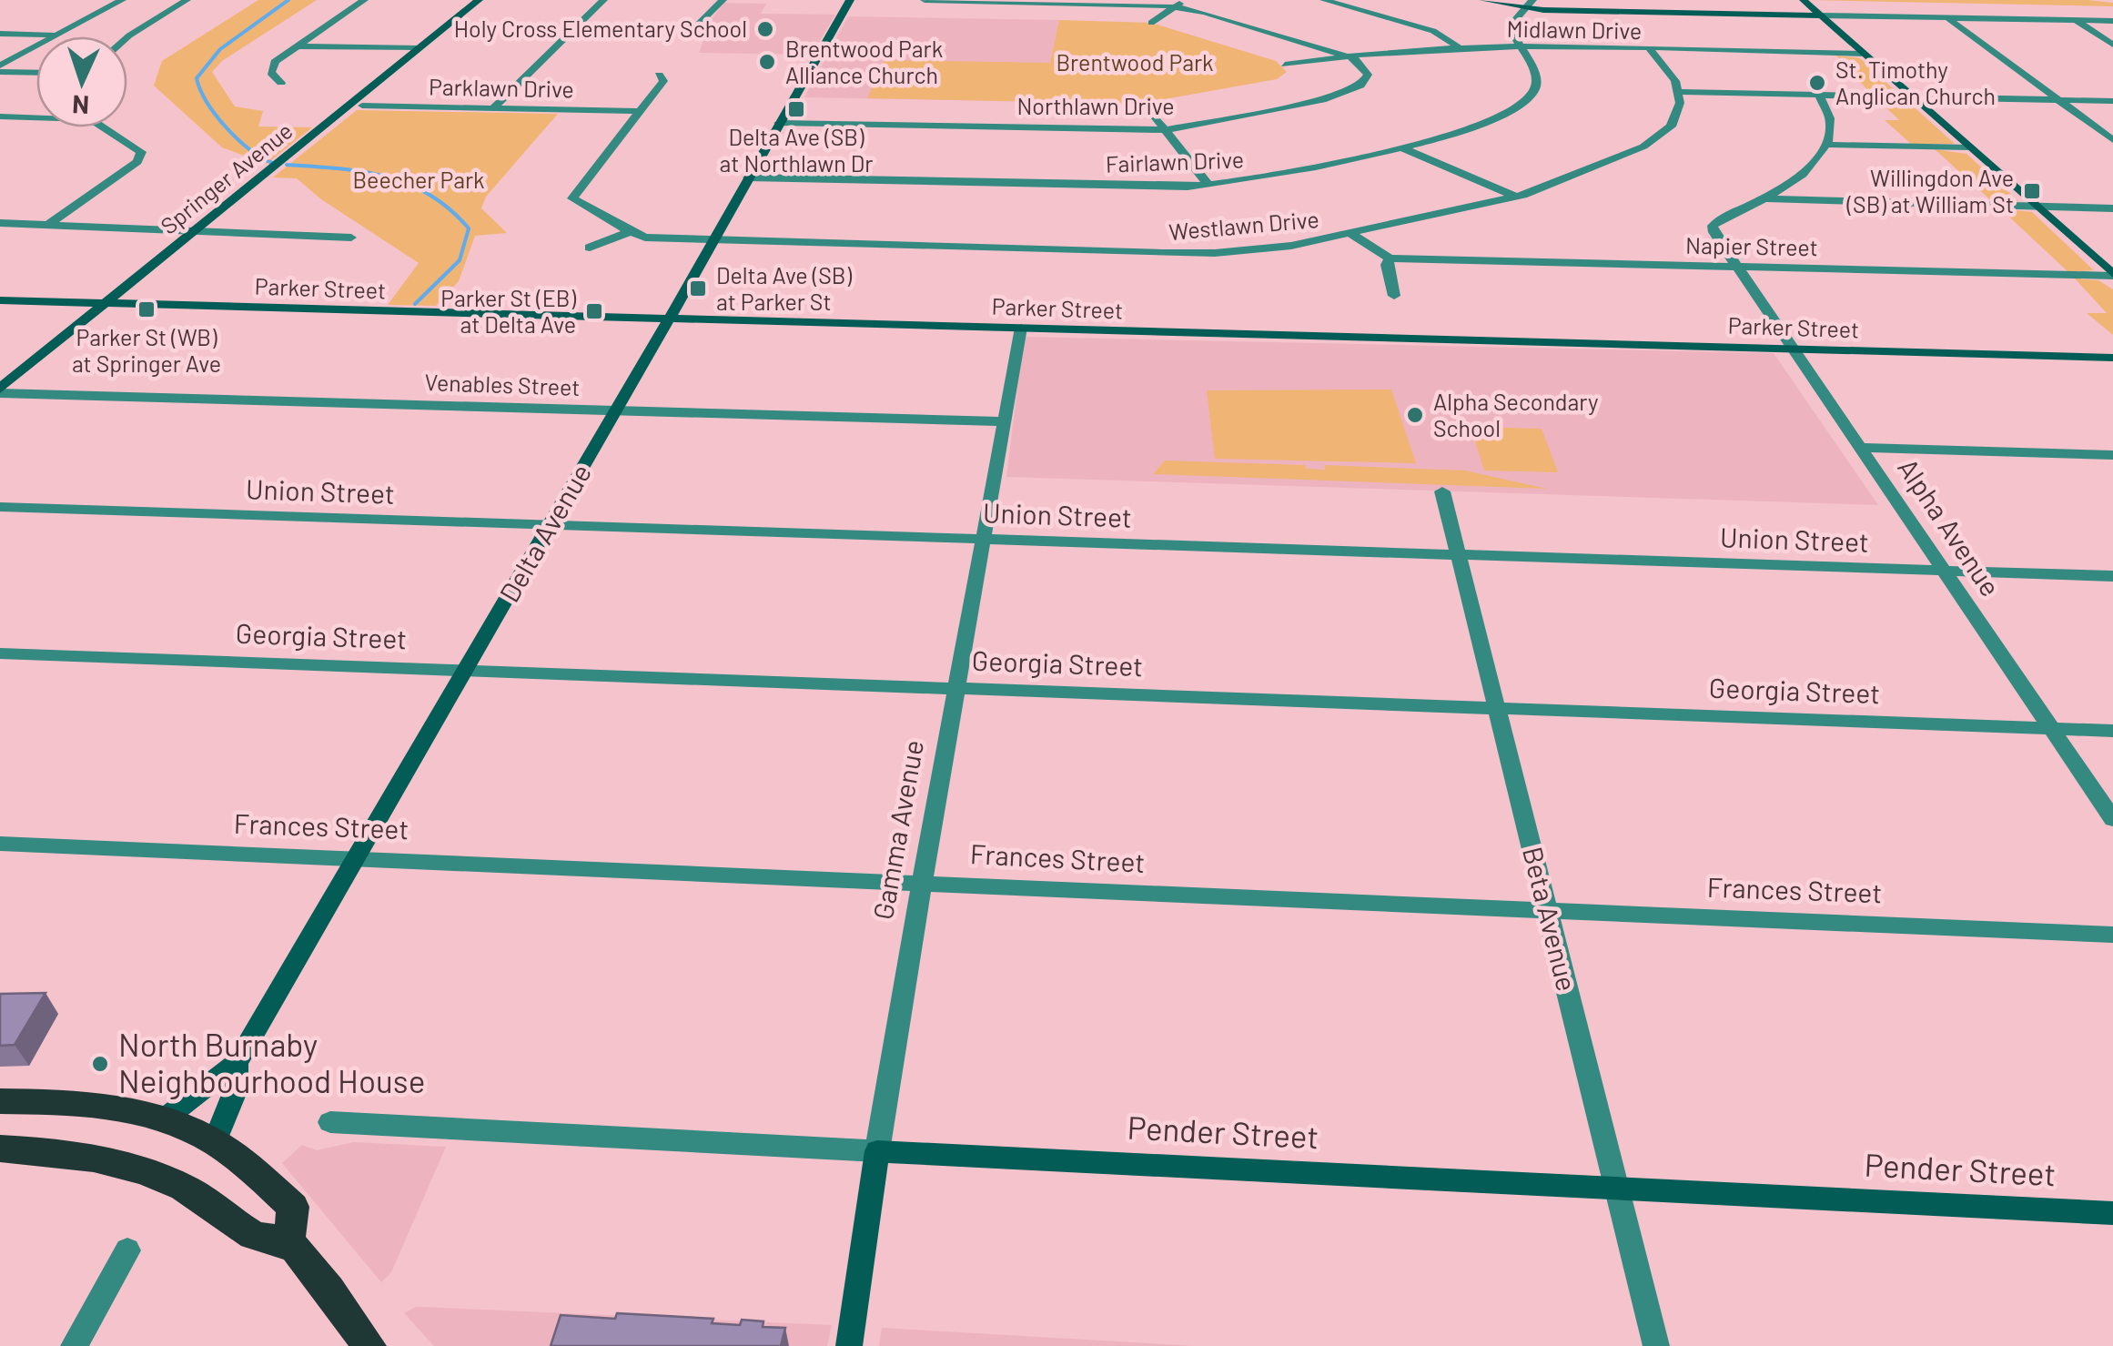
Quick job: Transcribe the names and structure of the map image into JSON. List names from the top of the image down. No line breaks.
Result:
{"streets":{"street":["Midlawn Drive","Parklawn Drive","Northlawn Drive","Fairlawn Drive","Springer Avenue","Westlawn Drive","Napier Street","Parker Street","Venables Street","Union Street","Alpha Avenue","Delta Avenue","Georgia Street","Frances Street","Gamma Avenue","Beta Avenue","Pender Street"]},"crossings":[["Midlawn Drive","Northlawn Drive"],["Midlawn Drive","Fairlawn Drive"],["Northlawn Drive","Delta Avenue"],["Fairlawn Drive","Delta Avenue"],["Springer Avenue","Parker Street"],["Springer Avenue","Venables Street"],["Westlawn Drive","Delta Avenue"],["Napier Street","Alpha Avenue"],["Parker Street","Alpha Avenue"],["Parker Street","Delta Avenue"],["Parker Street","Gamma Avenue"],["Venables Street","Delta Avenue"],["Venables Street","Gamma Avenue"],["Union Street","Alpha Avenue"],["Union Street","Delta Avenue"],["Union Street","Gamma Avenue"],["Union Street","Beta Avenue"],["Alpha Avenue","Georgia Street"],["Delta Avenue","Georgia Street"],["Delta Avenue","Frances Street"],["Georgia Street","Gamma Avenue"],["Georgia Street","Beta Avenue"],["Frances Street","Gamma Avenue"],["Frances Street","Beta Avenue"],["Gamma Avenue","Pender Street"],["Beta Avenue","Pender Street"]],"parks":["Brentwood Park","Beecher Park"],"places":{"other":["Holy Cross Elementary School","Brentwood Park Alliance Church","St. Timothy Anglican Church","Alpha Secondary School","North Burnaby Neighbourhood House"],"transit":["Delta Ave (SB) at Northlawn Dr","Willingdon Ave (SB) at William St","Delta Ave (SB) at Parker St","Parker St (WB) at Springer Ave","Parker St (EB) at Delta Ave"]},"north":"bottom"}
